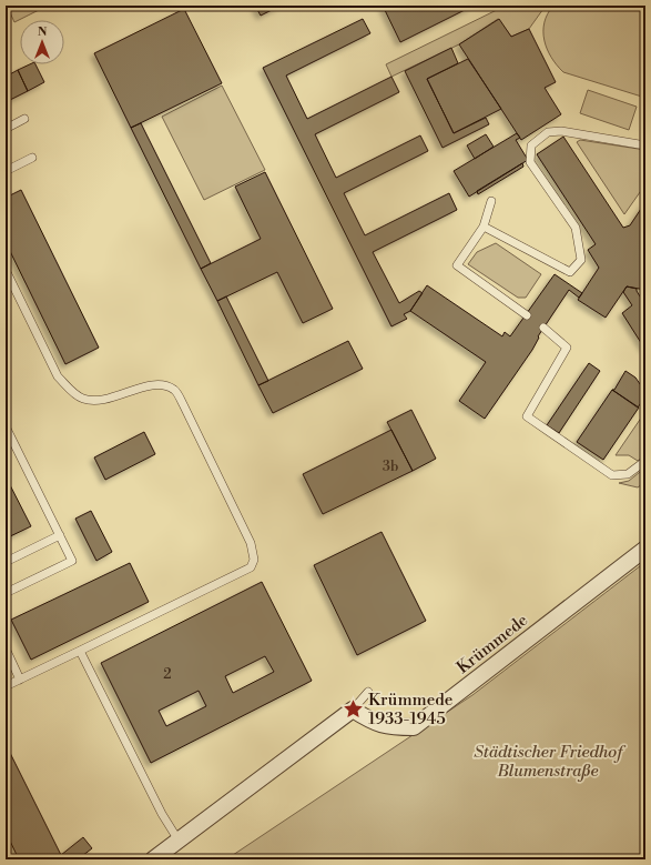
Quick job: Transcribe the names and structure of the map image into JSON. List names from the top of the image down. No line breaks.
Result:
{"streets":{"street":["Krümmede"]},"parks":["Städtischer Friedhof Blumenstraße"],"places":{"place":["Krümmede 1933-1945"]},"house_numbers":["3b","2"],"north":"top"}
